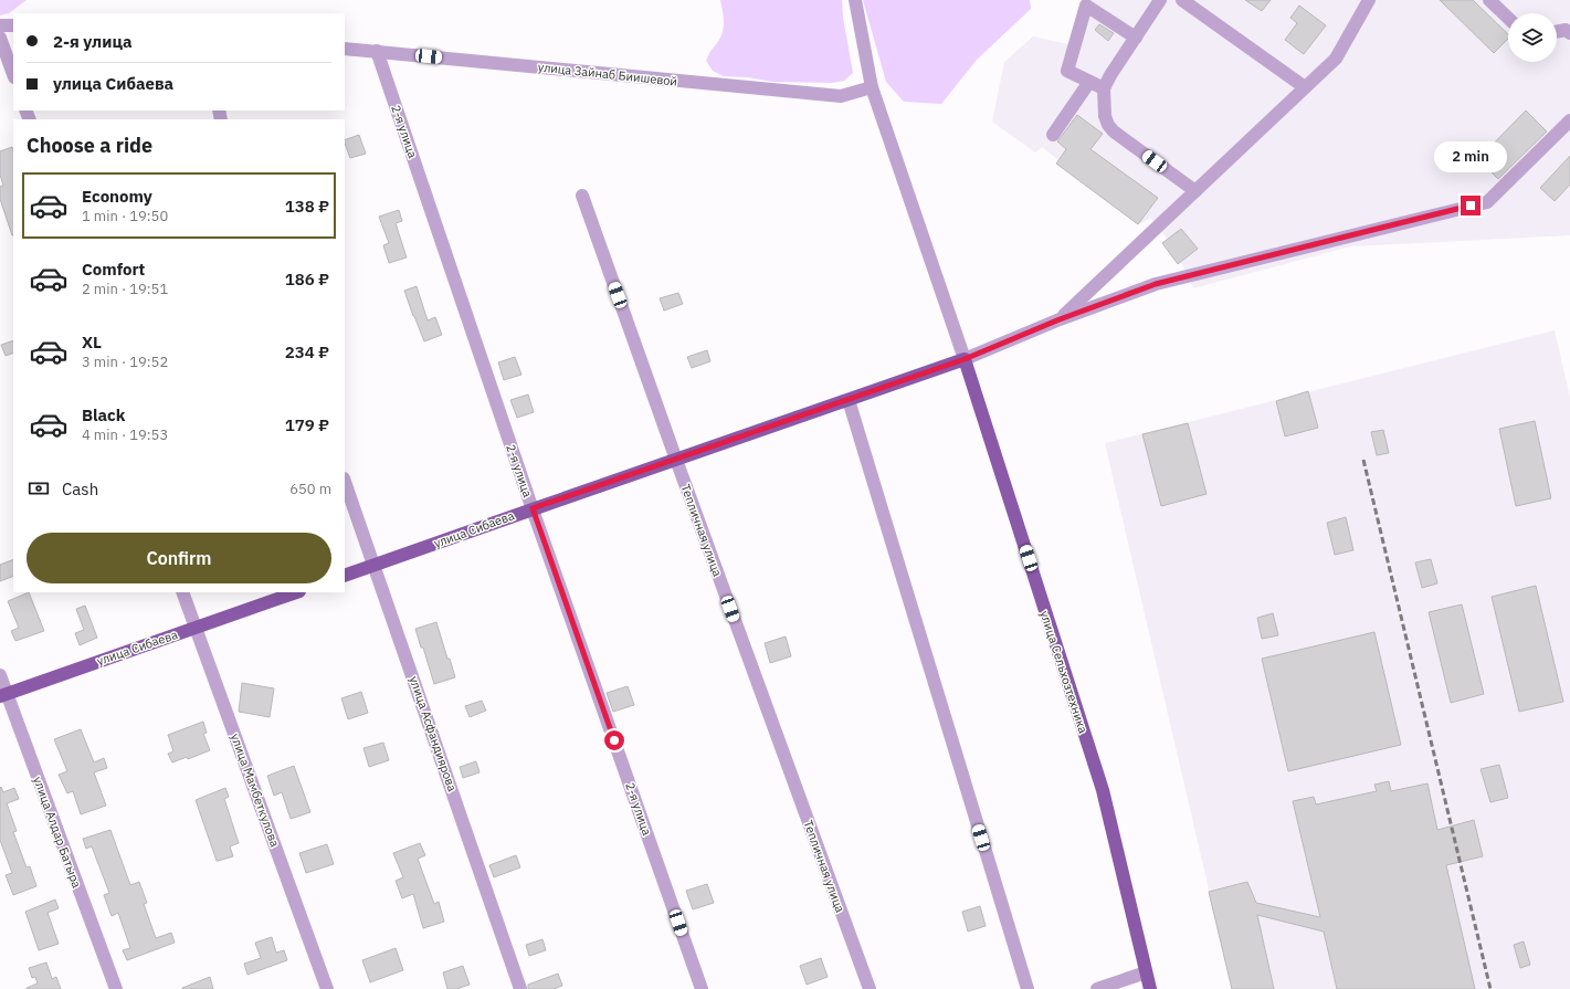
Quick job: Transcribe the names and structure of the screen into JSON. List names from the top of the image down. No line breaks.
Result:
{"streets":{"main road":["улица Сибаева","улица Сельхозтехника"],"street":["улица Зайнаб Биишевой","2-я улица","Тепличная улица","улица Асфандиярова","улица Мамбеткулова","улица Алдар Батыра"]},"crossings":[["улица Зайнаб Биишевой","2-я улица"],["2-я улица","улица Сибаева"],["улица Сибаева","Тепличная улица"],["улица Сибаева","улица Сельхозтехника"],["улица Сибаева","улица Асфандиярова"],["улица Сибаева","улица Мамбеткулова"],["улица Сибаева","улица Алдар Батыра"]],"page":{"banner":["2-я улица","улица Сибаева"],"heading":"Choose a ride","bubble":"2 min","list":[{"name":"Economy","note":"1 min · 19:50","value":"138 ₽"},{"name":"Comfort","note":"2 min · 19:51","value":"186 ₽"},{"name":"XL","note":"3 min · 19:52","value":"234 ₽"},{"name":"Black","note":"4 min · 19:53","value":"179 ₽"}],"pay":["Cash","650 m"],"buttons":"Confirm"}}
